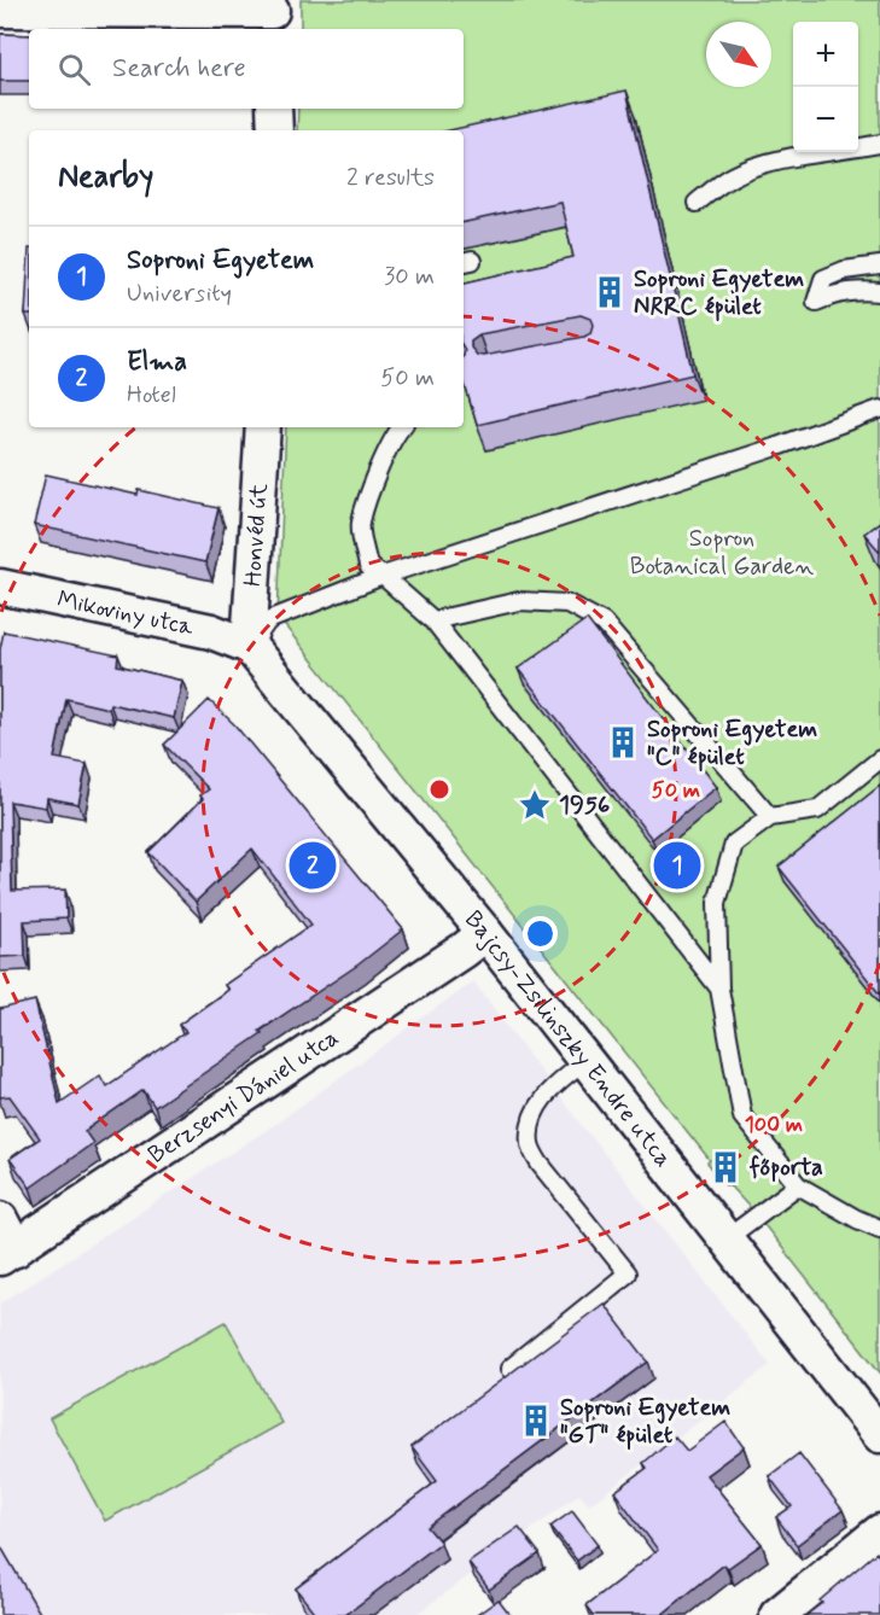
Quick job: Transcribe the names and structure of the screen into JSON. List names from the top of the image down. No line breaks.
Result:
{"streets":{"street":["Honvéd út","Mikoviny utca","Bajcsy-Zsilinszky Endre utca","Berzsenyi Dániel utca"]},"crossings":[["Honvéd út","Mikoviny utca"],["Honvéd út","Bajcsy-Zsilinszky Endre utca"],["Mikoviny utca","Bajcsy-Zsilinszky Endre utca"],["Bajcsy-Zsilinszky Endre utca","Berzsenyi Dániel utca"]],"parks":["Sopron Botanical Garden"],"places":{"building":["Soproni Egyetem NRRC épület","Soproni Egyetem \"C\" épület","főporta","Soproni Egyetem \"GT\" épület"],"place":["1956"]},"north":"bottom right","page":{"map_buttons":["+","−"],"search":"Search here","heading":["Nearby","2 results"],"list":[{"mark":"1","name":"Soproni Egyetem","note":"University","value":"30 m"},{"mark":"2","name":"Elma","note":"Hotel","value":"50 m"}],"pins":["1","2"]},"rings":["50 m","100 m"]}
